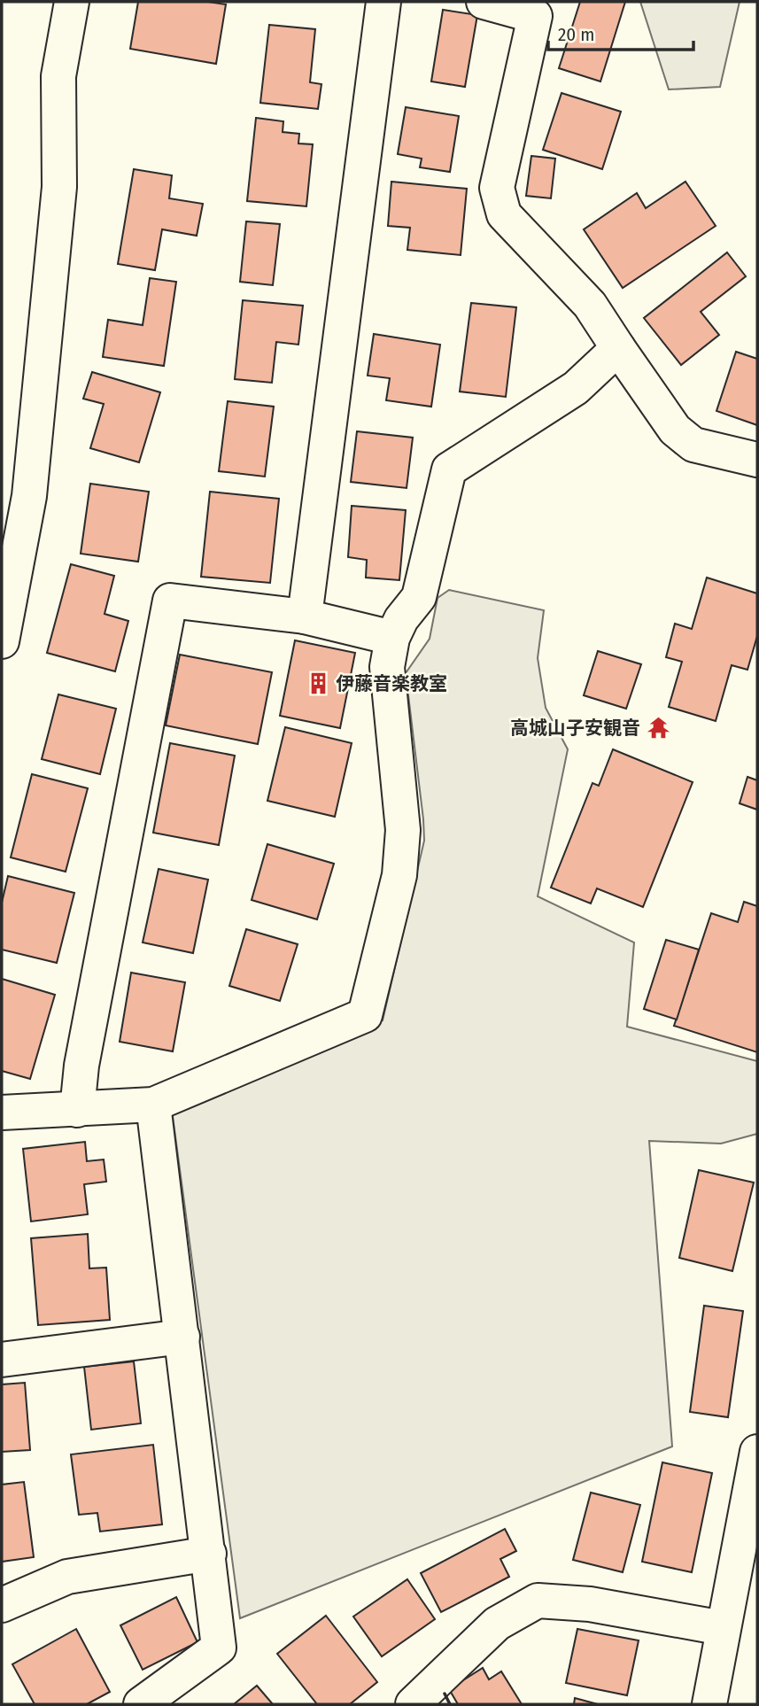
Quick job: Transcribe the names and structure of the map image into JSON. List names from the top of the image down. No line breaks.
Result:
{"places":{"building":["伊藤音楽教室"],"temple":["高城山子安観音"]},"scale_bar":"20 m"}
